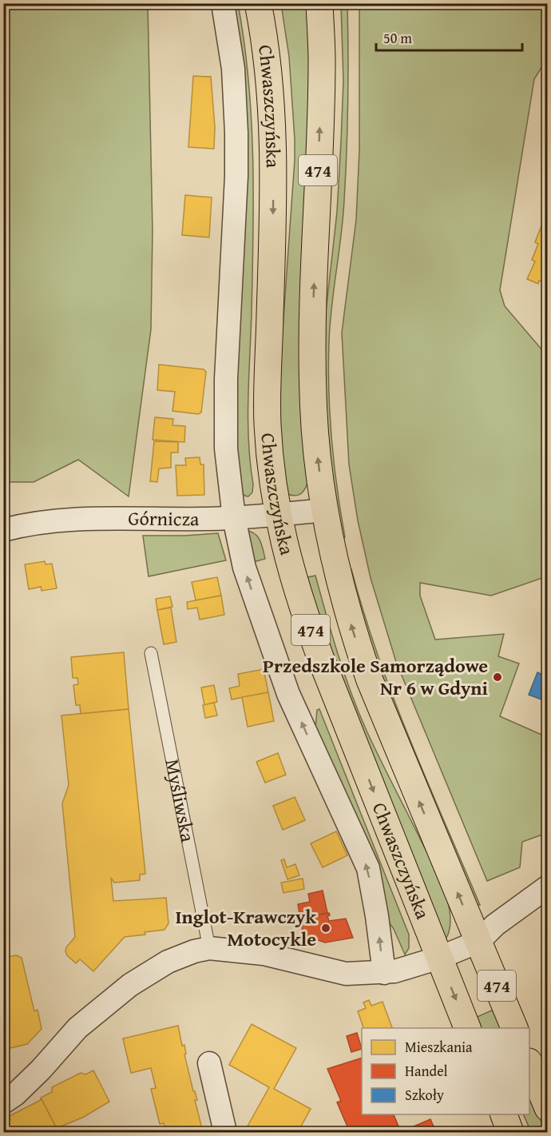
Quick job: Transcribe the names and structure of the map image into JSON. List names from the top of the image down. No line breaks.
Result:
{"streets":{"main road":["Chwaszczyńska","474"],"street":["Górnicza"],"lane":["Myśliwska"]},"crossings":[["Chwaszczyńska","Górnicza"]],"places":["Przedszkole Samorządowe Nr 6 w Gdyni","Inglot-Krawczyk Motocykle"],"legend":["Mieszkania","Handel","Szkoły"],"scale_bar":"50 m"}
